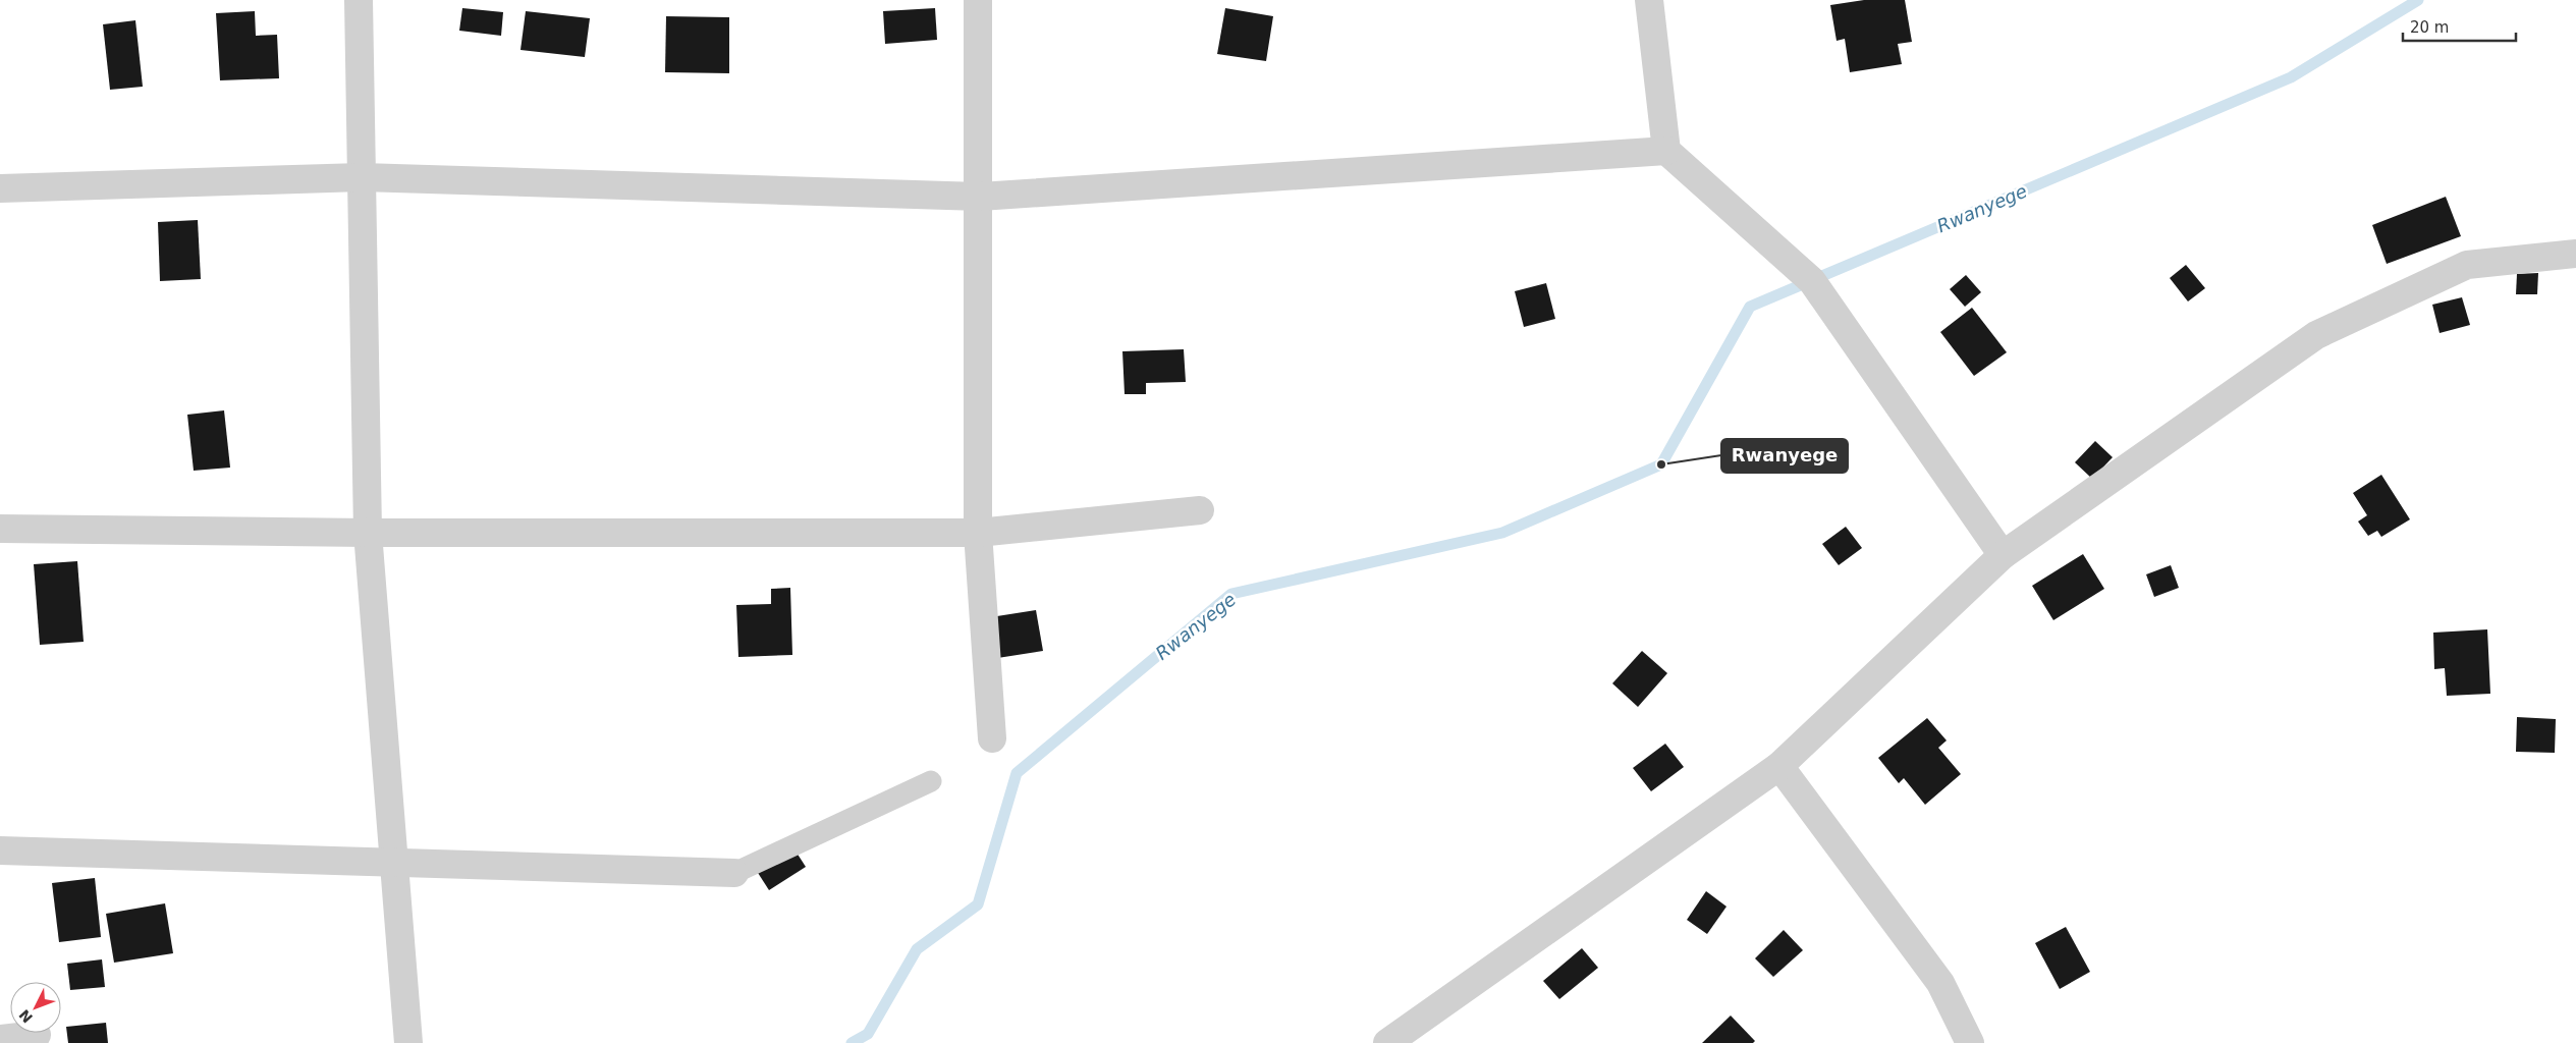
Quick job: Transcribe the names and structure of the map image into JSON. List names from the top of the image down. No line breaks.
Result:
{"water":["Rwanyege"],"places":["Rwanyege"],"scale_bar":"20 m","north":"bottom left"}
